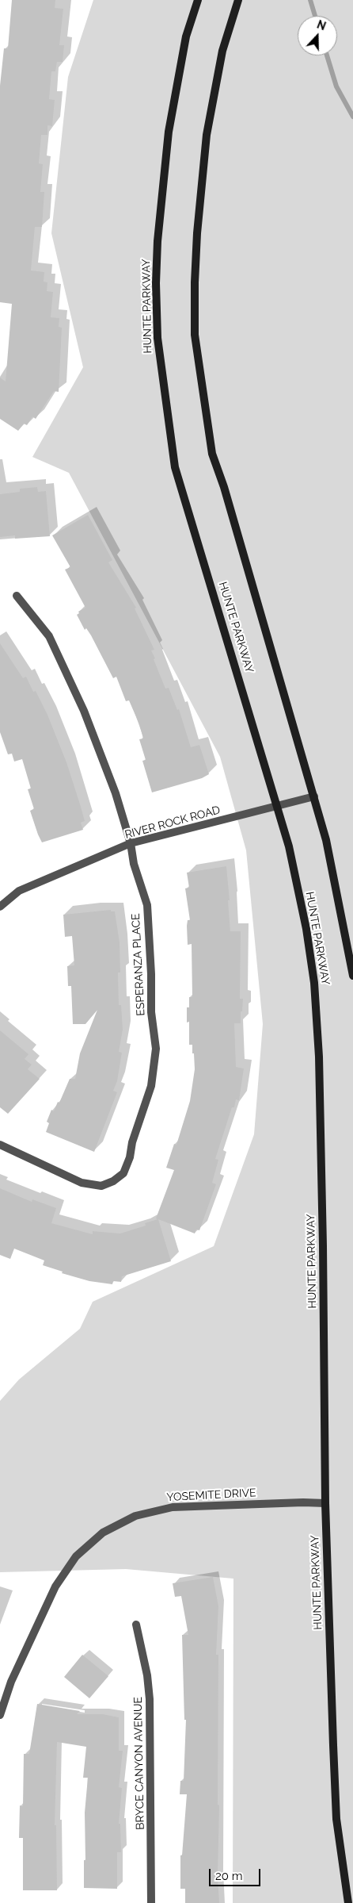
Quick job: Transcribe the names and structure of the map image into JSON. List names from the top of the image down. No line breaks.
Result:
{"streets":{"main road":["HUNTE PARKWAY"],"street":["RIVER ROCK ROAD","ESPERANZA PLACE","YOSEMITE DRIVE","BRYCE CANYON AVENUE"]},"crossings":[["HUNTE PARKWAY","RIVER ROCK ROAD"],["HUNTE PARKWAY","YOSEMITE DRIVE"],["RIVER ROCK ROAD","ESPERANZA PLACE"]],"scale_bar":"20 m","north":"top"}
